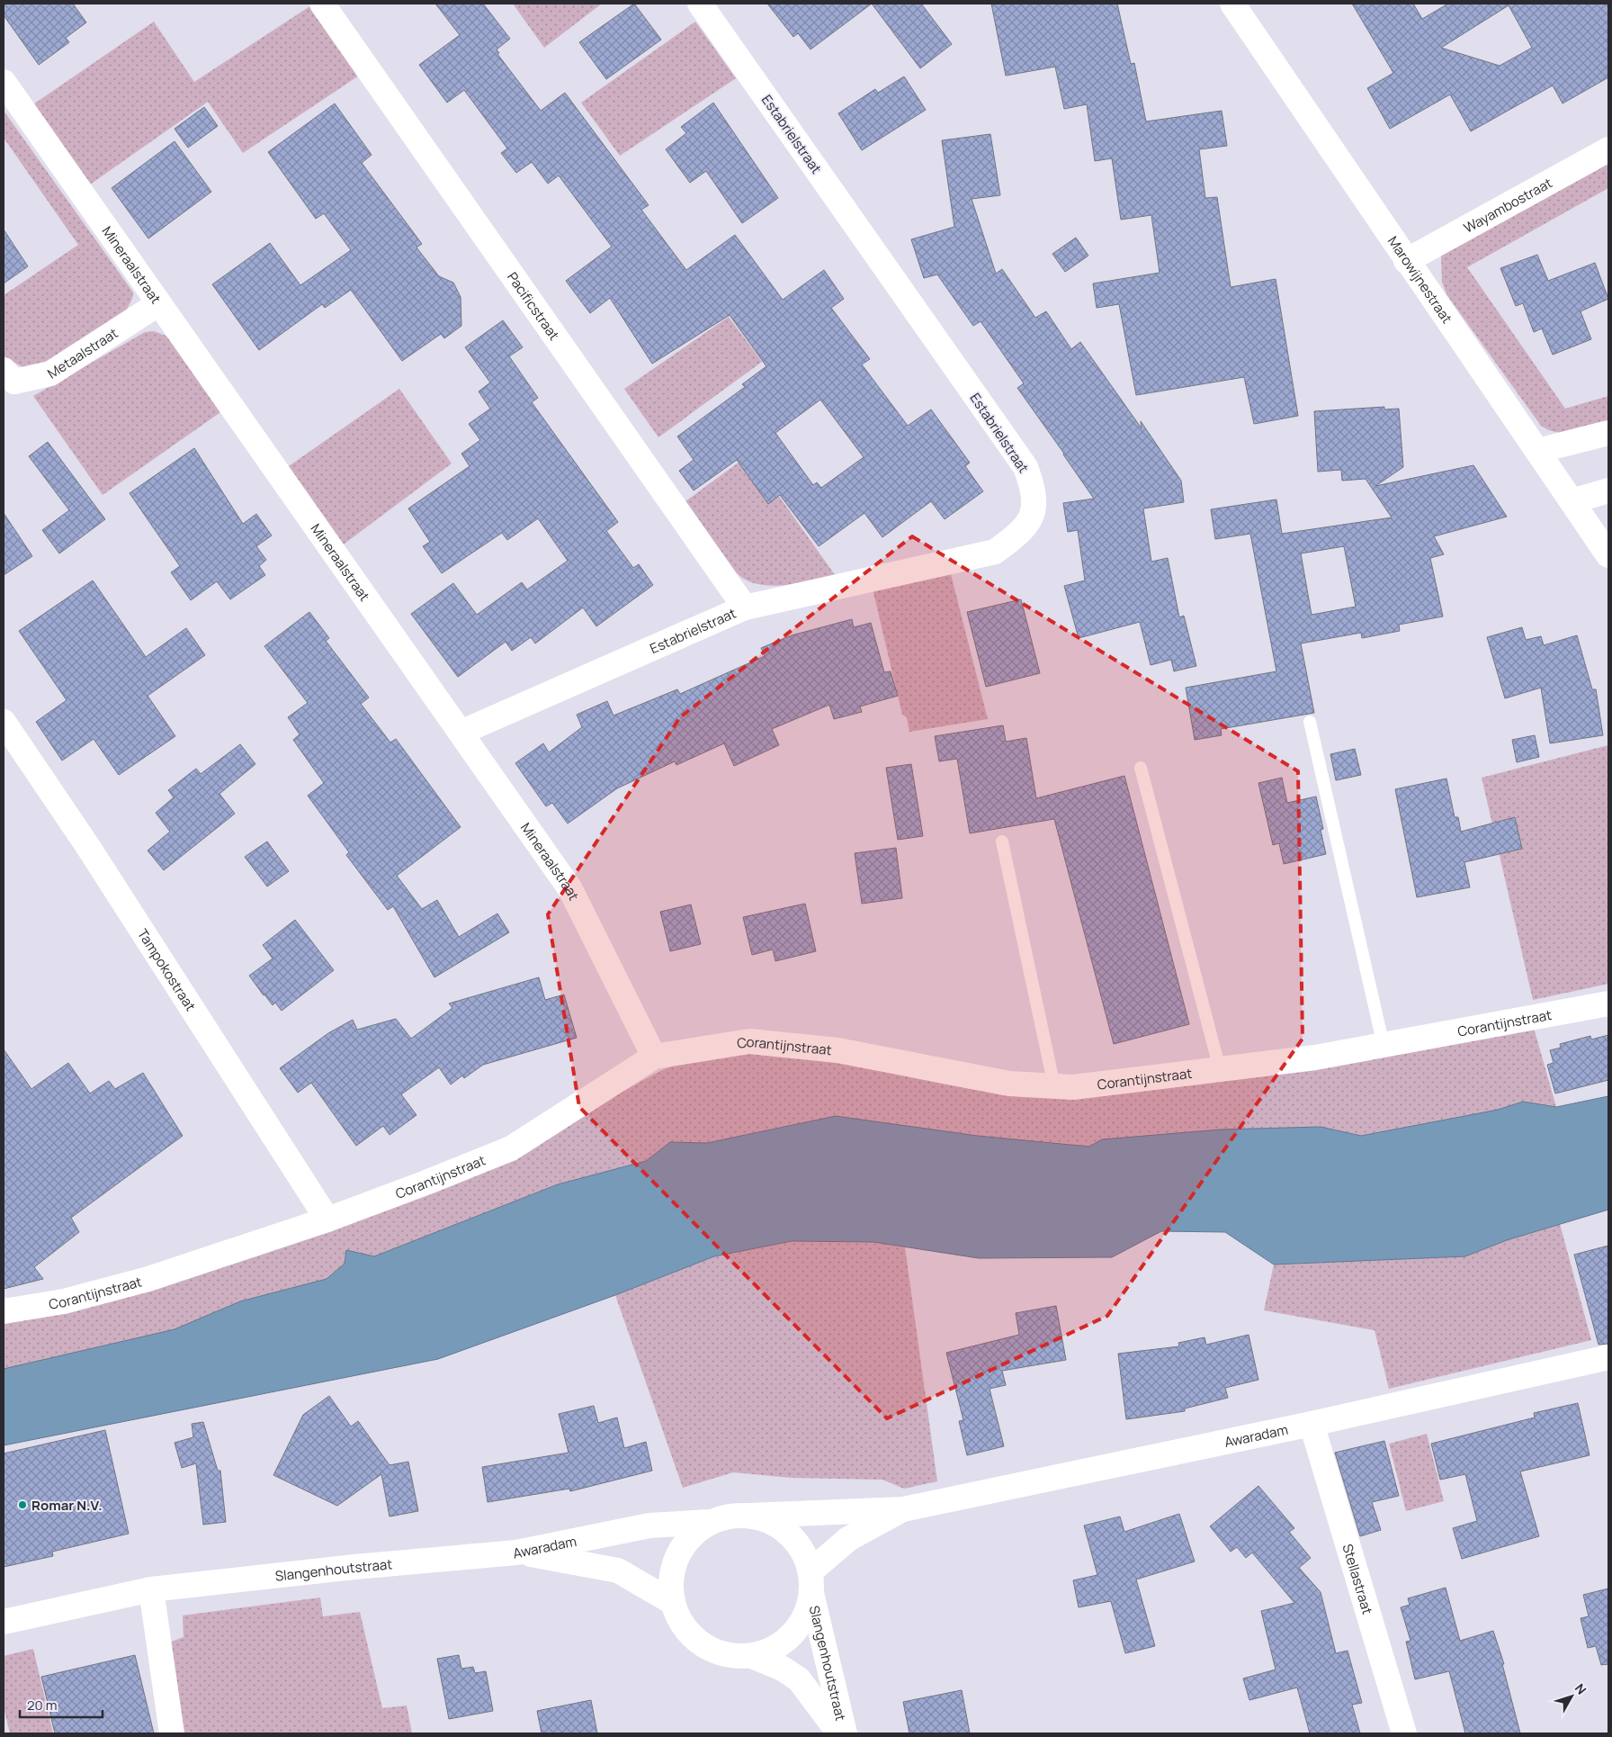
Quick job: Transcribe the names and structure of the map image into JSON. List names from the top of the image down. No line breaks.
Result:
{"streets":{"street":["Estabrielstraat","Wayambostraat","Mineraalstraat","Marowijnestraat","Pacificstraat","Metaalstraat","Tampokostraat","Corantijnstraat","Awaradam","Slangenhoutstraat","Stellastraat"]},"crossings":[["Estabrielstraat","Mineraalstraat"],["Estabrielstraat","Pacificstraat"],["Wayambostraat","Marowijnestraat"],["Mineraalstraat","Metaalstraat"],["Mineraalstraat","Corantijnstraat"],["Tampokostraat","Corantijnstraat"],["Awaradam","Slangenhoutstraat"],["Awaradam","Stellastraat"]],"places":["Romar N.V."],"scale_bar":"20 m","north":"top right"}
